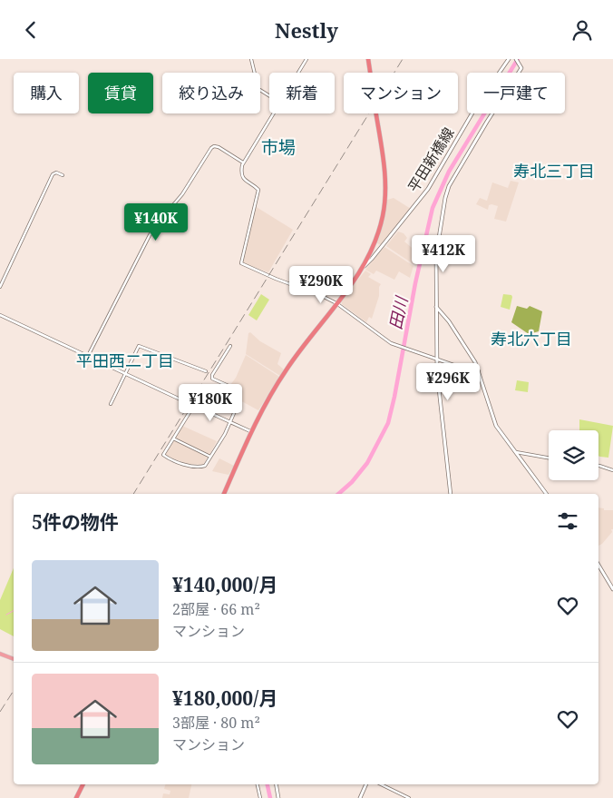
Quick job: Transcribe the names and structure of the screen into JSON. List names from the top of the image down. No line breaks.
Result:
{"streets":{"main road":["平田新橋線"]},"districts":["市場","寿北三丁目","寿北六丁目","平田西二丁目"],"water":["田川"],"page":{"header":"Nestly","chip":["購入","賃貸","絞り込み","新着","マンション","一戸建て"],"price":["¥140K","¥412K","¥290K","¥296K","¥180K"],"heading":"5件の物件","list":[{"name":"¥140,000/月","note":"2部屋 · 66 m² · マンション"},{"name":"¥180,000/月","note":"3部屋 · 80 m² · マンション"}]}}
